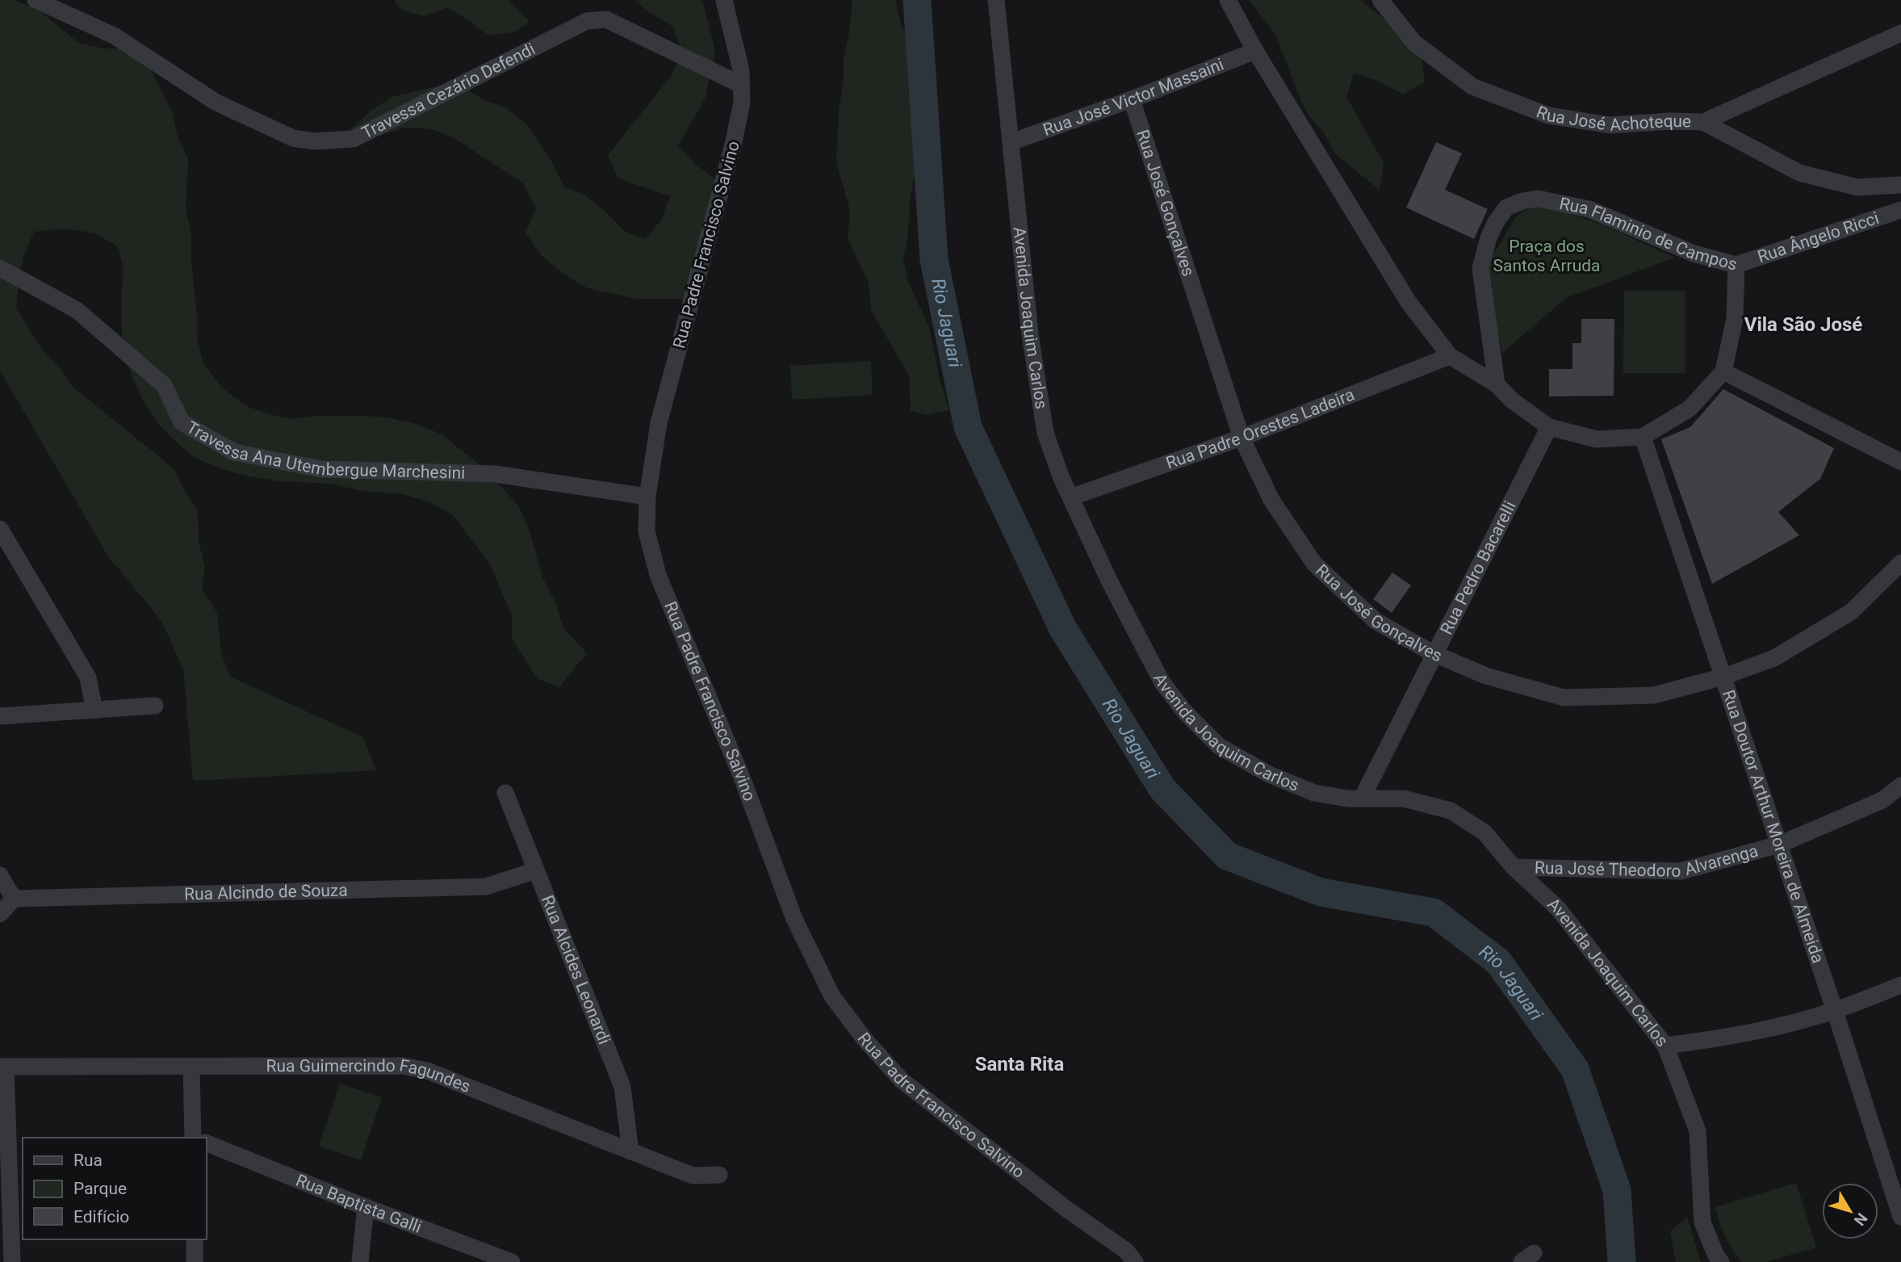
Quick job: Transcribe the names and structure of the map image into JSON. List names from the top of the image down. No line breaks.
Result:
{"streets":{"street":["Travessa Cezário Defendi","Rua José Victor Massaini","Rua José Achoteque","Rua José Gonçalves","Rua Flaminio de Campos","Rua Ângelo Ricci","Rua Padre Francisco Salvino","Avenida Joaquim Carlos","Rua Padre Orestes Ladeira","Travessa Ana Utembergue Marchesini","Rua Pedro Bacarelli","Rua Doutor Arthur Moreira de Almeida","Rua José Theodoro Alvarenga","Rua Alcindo de Souza","Rua Alcides Leonardi","Rua Guimercindo Fagundes","Rua Baptista Galli"]},"crossings":[["Travessa Cezário Defendi","Rua Padre Francisco Salvino"],["Rua José Victor Massaini","Rua José Gonçalves"],["Rua José Victor Massaini","Avenida Joaquim Carlos"],["Rua José Gonçalves","Rua Padre Orestes Ladeira"],["Rua José Gonçalves","Rua Pedro Bacarelli"],["Rua José Gonçalves","Rua Doutor Arthur Moreira de Almeida"],["Rua Flaminio de Campos","Rua Ângelo Ricci"],["Rua Padre Francisco Salvino","Travessa Ana Utembergue Marchesini"],["Avenida Joaquim Carlos","Rua Padre Orestes Ladeira"],["Avenida Joaquim Carlos","Rua Pedro Bacarelli"],["Avenida Joaquim Carlos","Rua José Theodoro Alvarenga"],["Rua Doutor Arthur Moreira de Almeida","Rua José Theodoro Alvarenga"],["Rua Alcindo de Souza","Rua Alcides Leonardi"],["Rua Alcides Leonardi","Rua Guimercindo Fagundes"]],"districts":["Vila São José","Santa Rita"],"water":["Rio Jaguari"],"parks":["Praça dos Santos Arruda"],"legend":["Rua","Parque","Edifício"],"north":"bottom right"}
